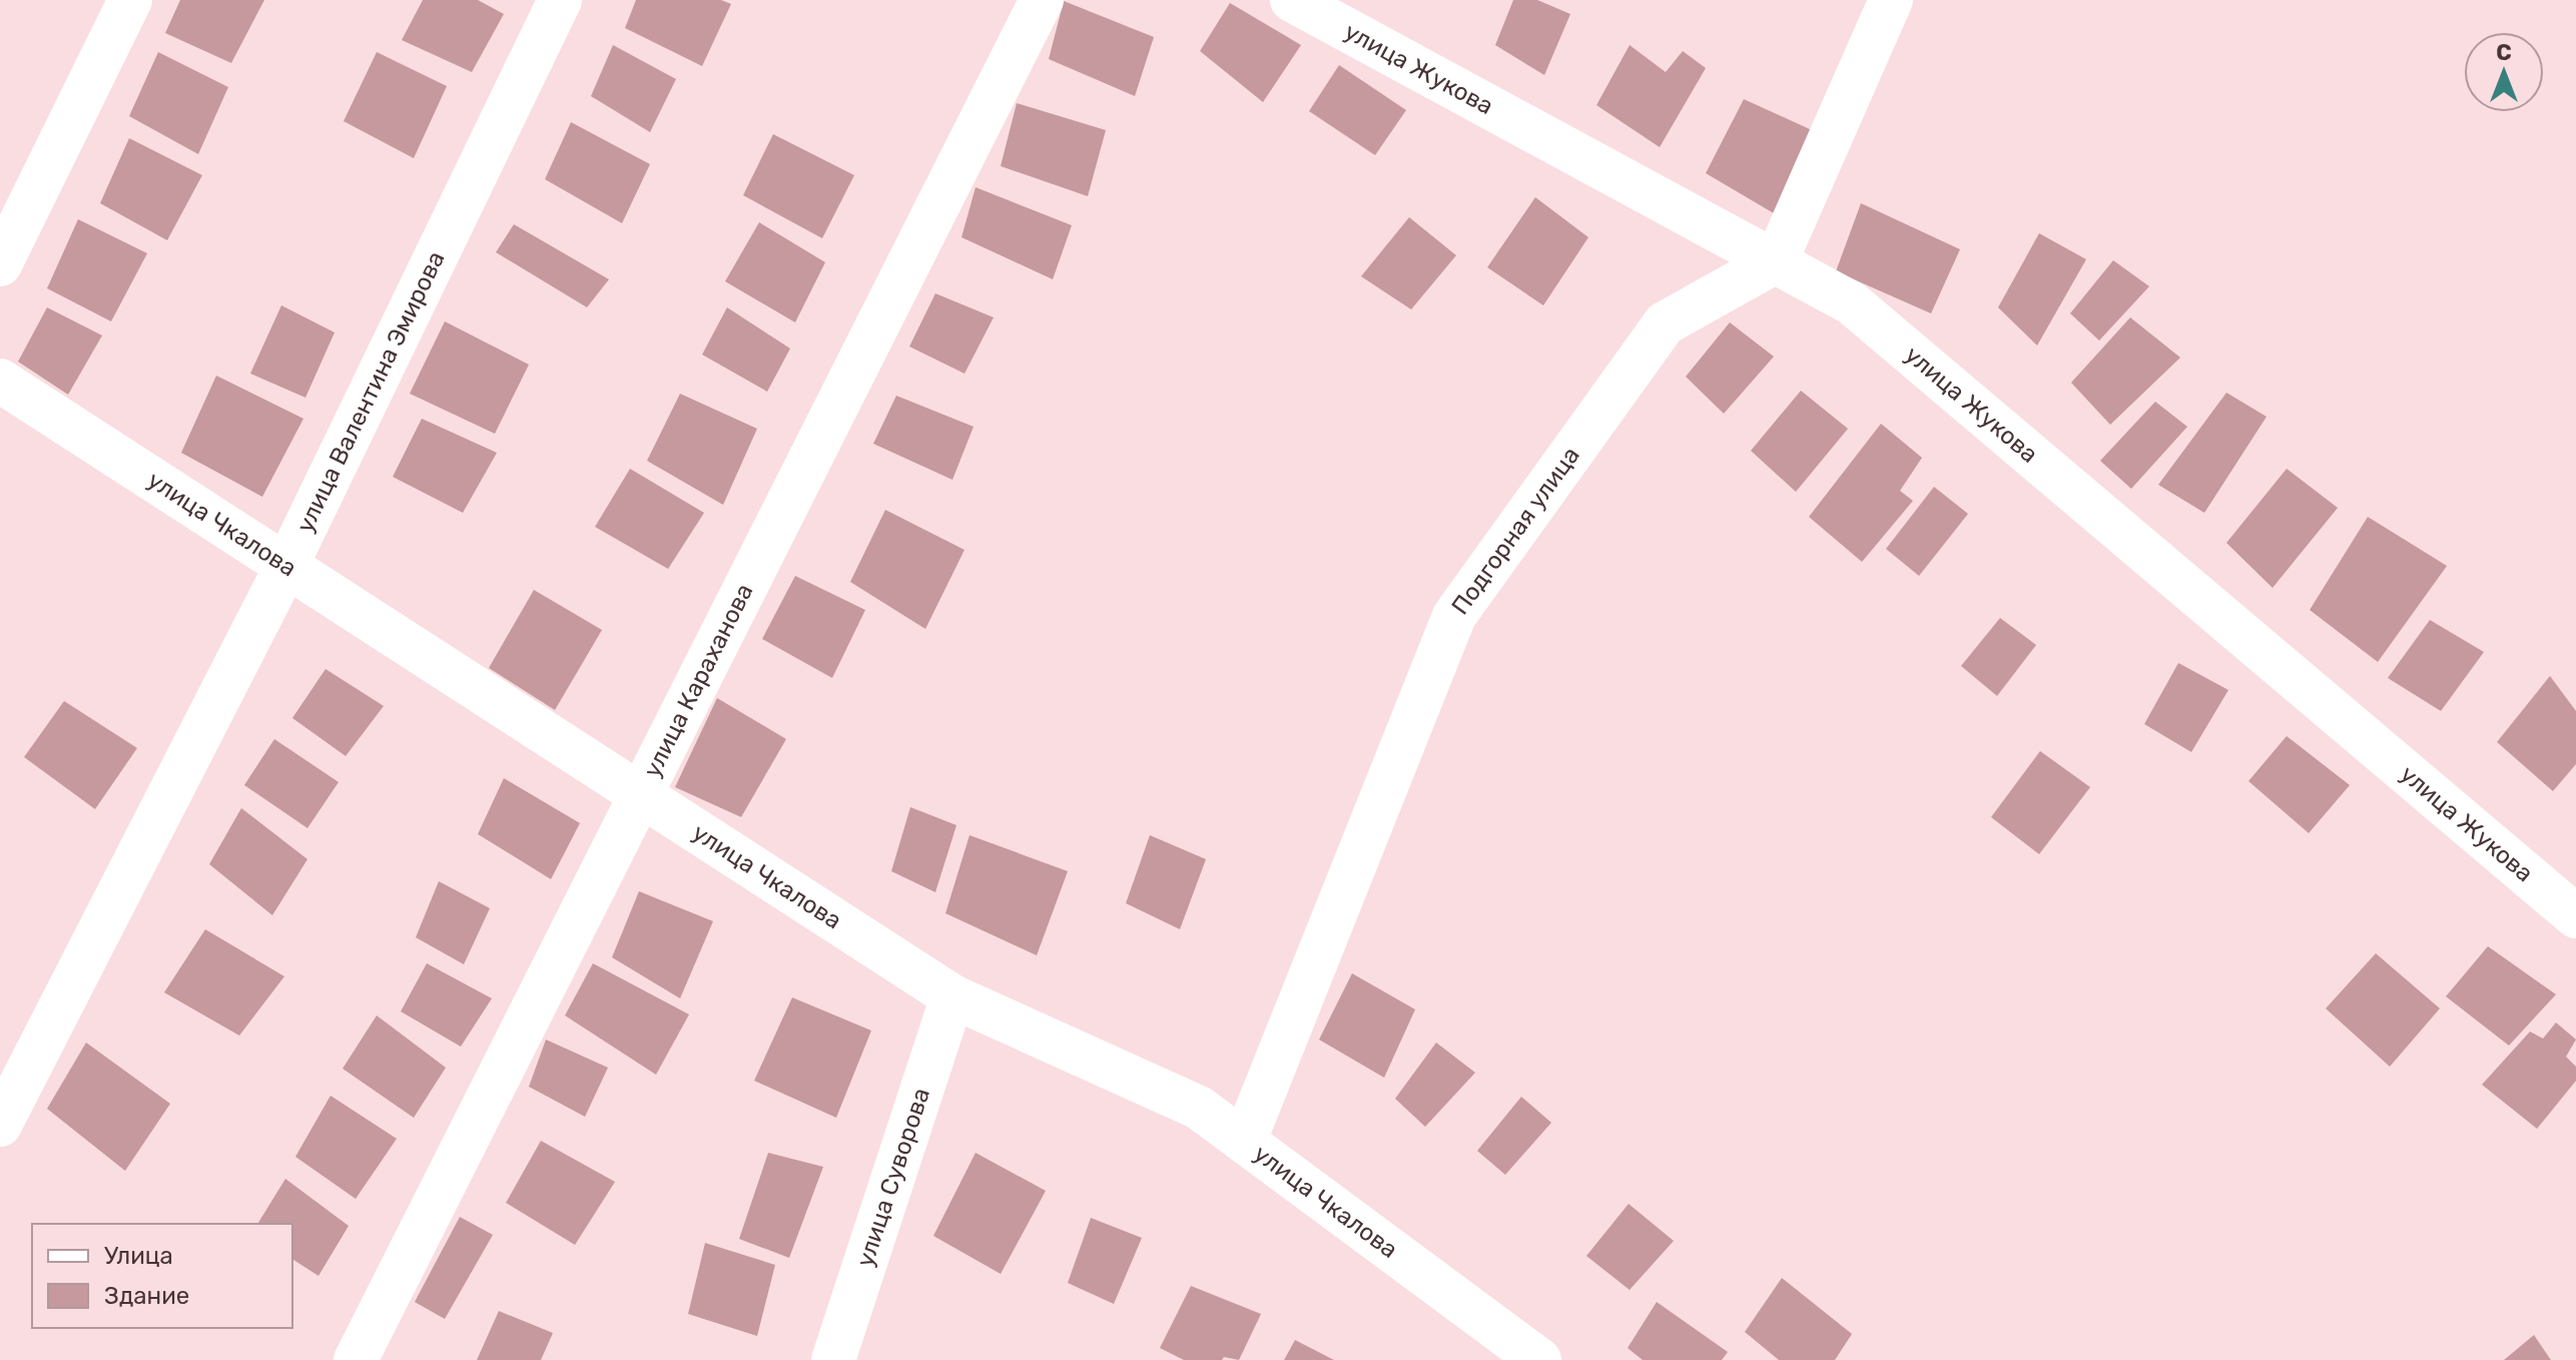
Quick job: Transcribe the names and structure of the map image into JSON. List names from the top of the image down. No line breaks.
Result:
{"streets":{"street":["улица Жукова","улица Валентина Эмирова","улица Чкалова","Подгорная улица","улица Караханова","улица Суворова"]},"crossings":[["улица Жукова","Подгорная улица"],["улица Валентина Эмирова","улица Чкалова"],["улица Чкалова","Подгорная улица"],["улица Чкалова","улица Караханова"],["улица Чкалова","улица Суворова"]],"legend":["Улица","Здание"],"north":"top"}
